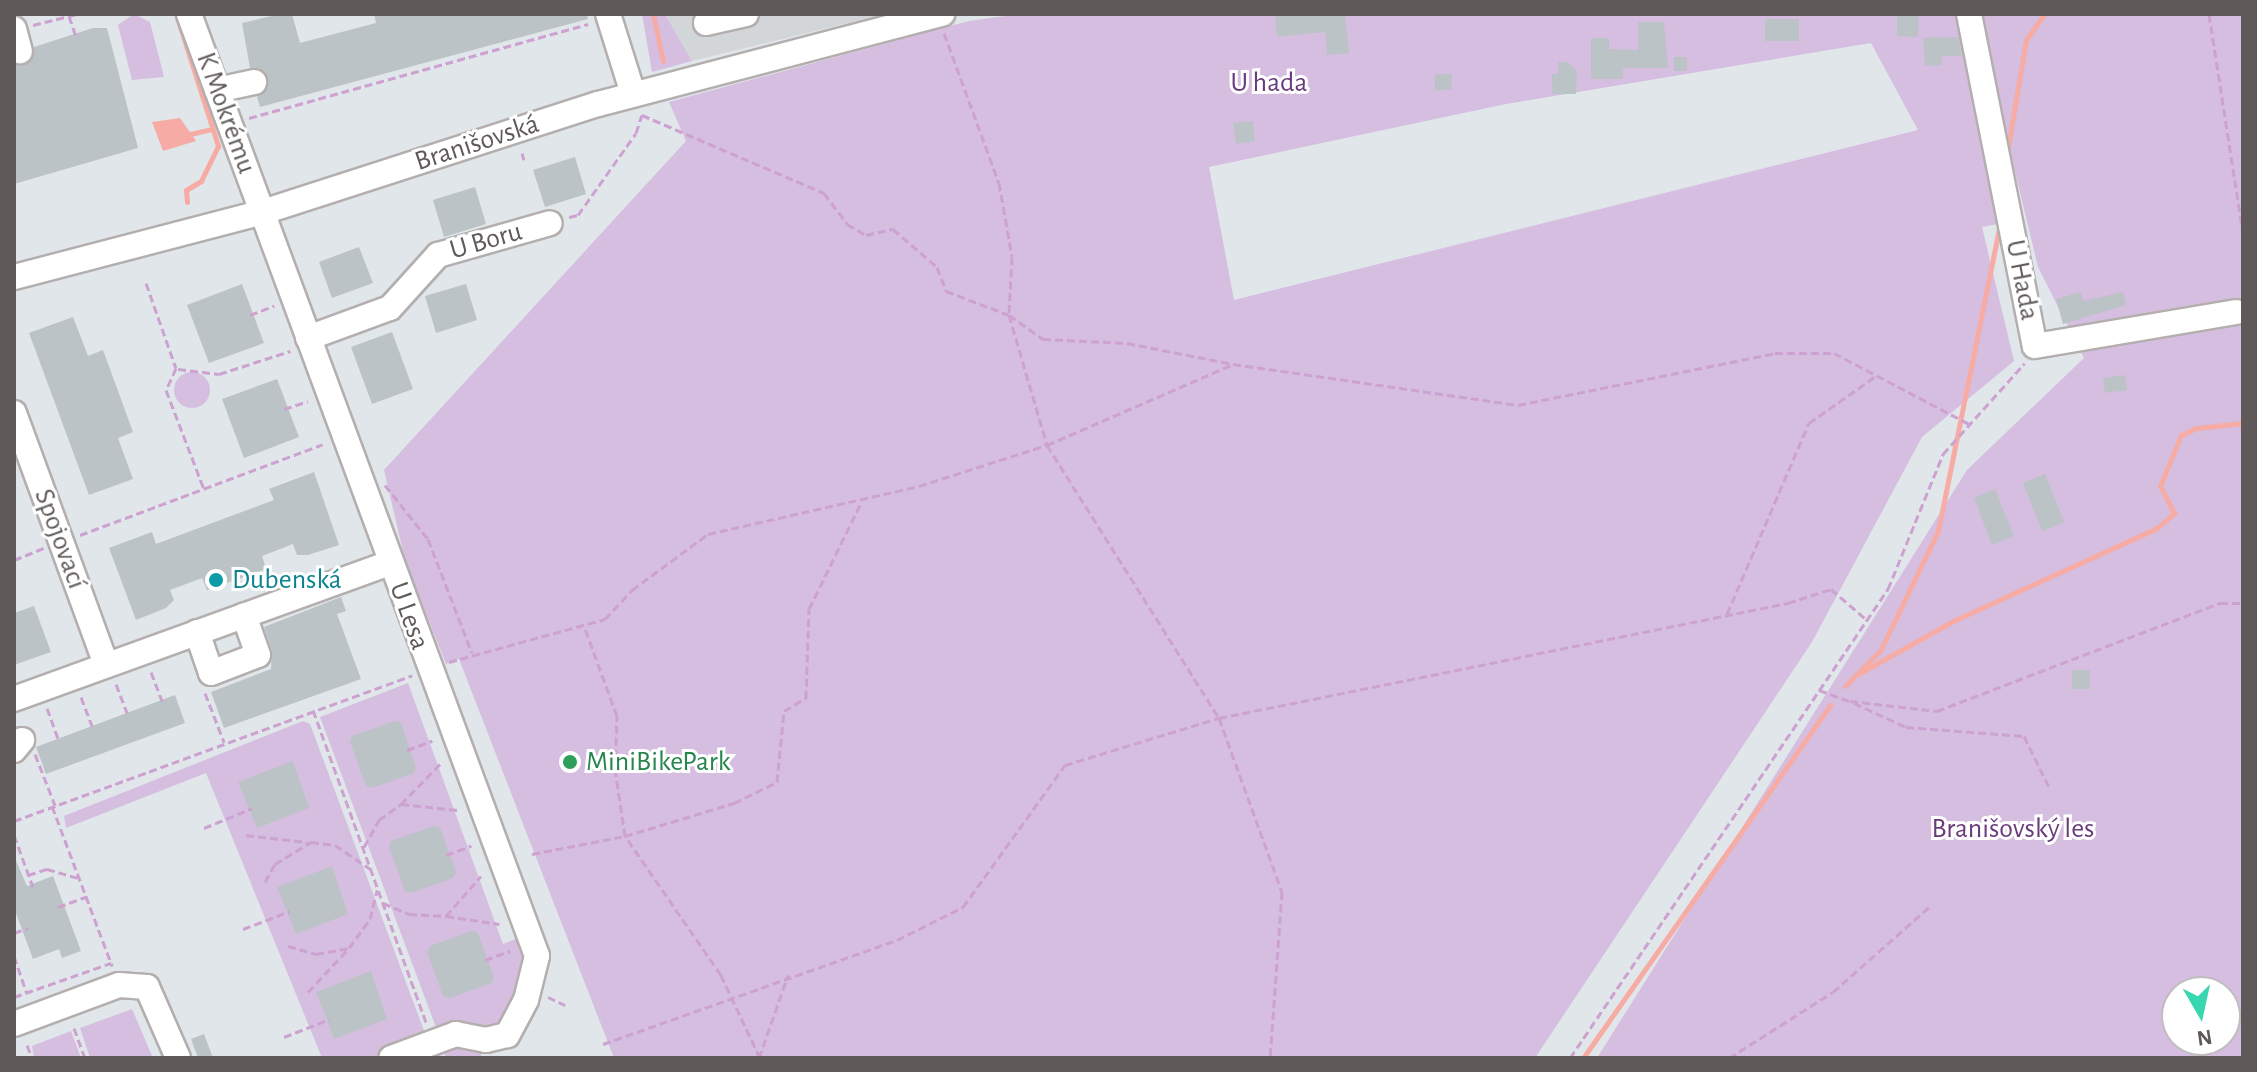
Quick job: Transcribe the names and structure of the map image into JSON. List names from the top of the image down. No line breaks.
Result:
{"streets":{"street":["K Mokrému","Branišovská","U Boru","U Hada","Spojovací","U Lesa"]},"crossings":[["K Mokrému","Branišovská"],["K Mokrému","U Lesa"],["Branišovská","U Lesa"],["U Boru","U Lesa"]],"parks":["U hada","Branišovský les"],"places":["Dubenská","MiniBikePark"],"north":"bottom"}
